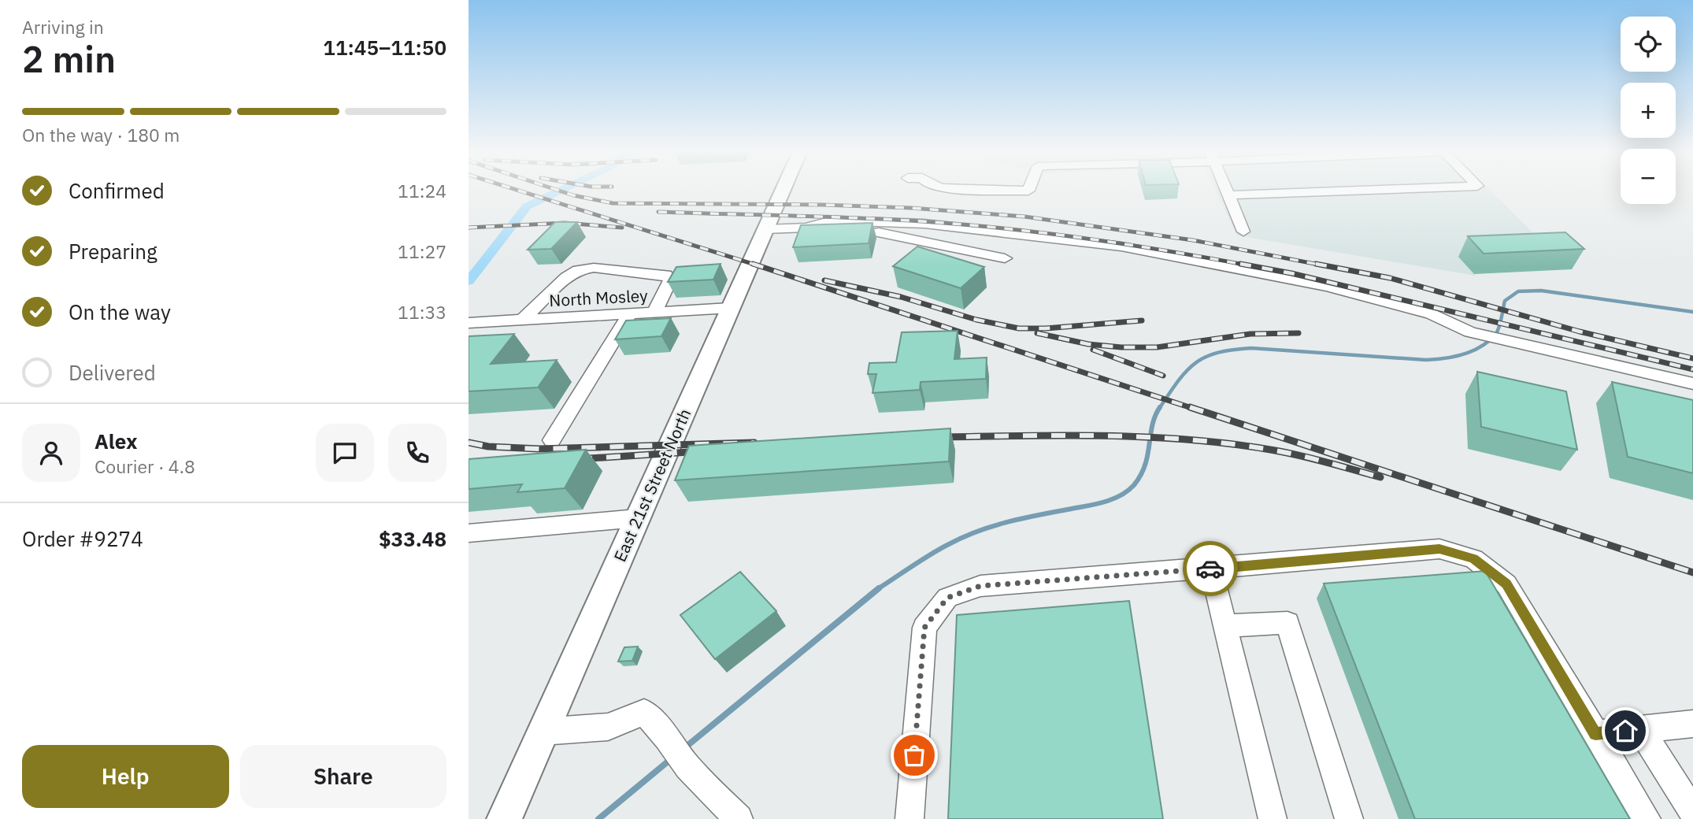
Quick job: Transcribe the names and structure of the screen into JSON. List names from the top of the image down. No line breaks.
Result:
{"streets":{"main road":["East 21st Street North"],"street":["North Mosley"]},"crossings":[["North Mosley","East 21st Street North"]],"page":{"heading":["2 min","Arriving in","11:45–11:50"],"panel":["Alex","Courier · 4.8","Order #9274","$33.48"],"map_buttons":["+","−"],"bar":"On the way · 180 m","list":[["Confirmed","11:24"],["Preparing","11:27"],["On the way","11:33"],"Delivered"],"buttons":["Help","Share"]}}
